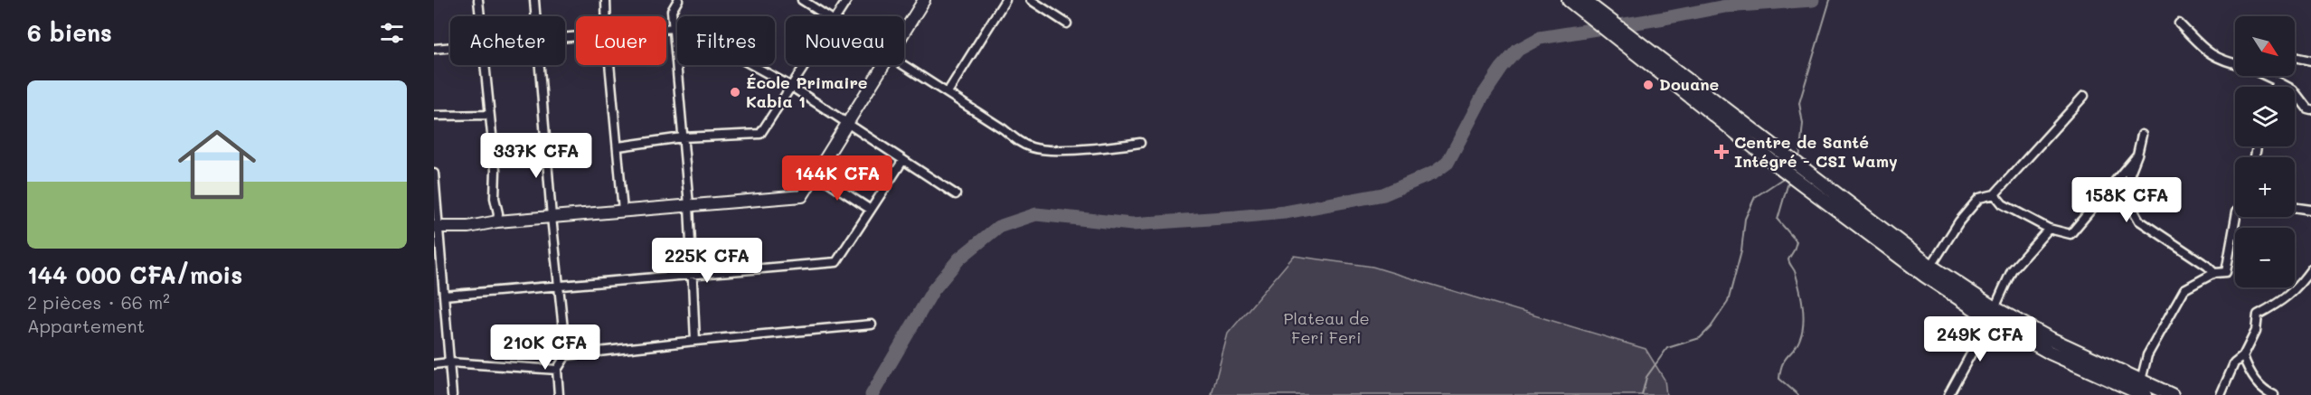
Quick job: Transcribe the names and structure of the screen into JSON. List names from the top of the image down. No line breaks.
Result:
{"parks":["Plateau de Feri Feri"],"places":{"other":["Douane","École Primaire Kabia 1"],"health":["Centre de Santé Intégré - CSI Wamy"]},"north":"bottom right","page":{"heading":"6 biens","map_buttons":["+","−"],"chip":["Acheter","Louer","Filtres","Nouveau"],"list":[{"name":"144 000 CFA/mois","note":"2 pièces · 66 m² · Appartement"}],"price":["337K CFA","144K CFA","158K CFA","225K CFA","249K CFA","210K CFA"]}}
